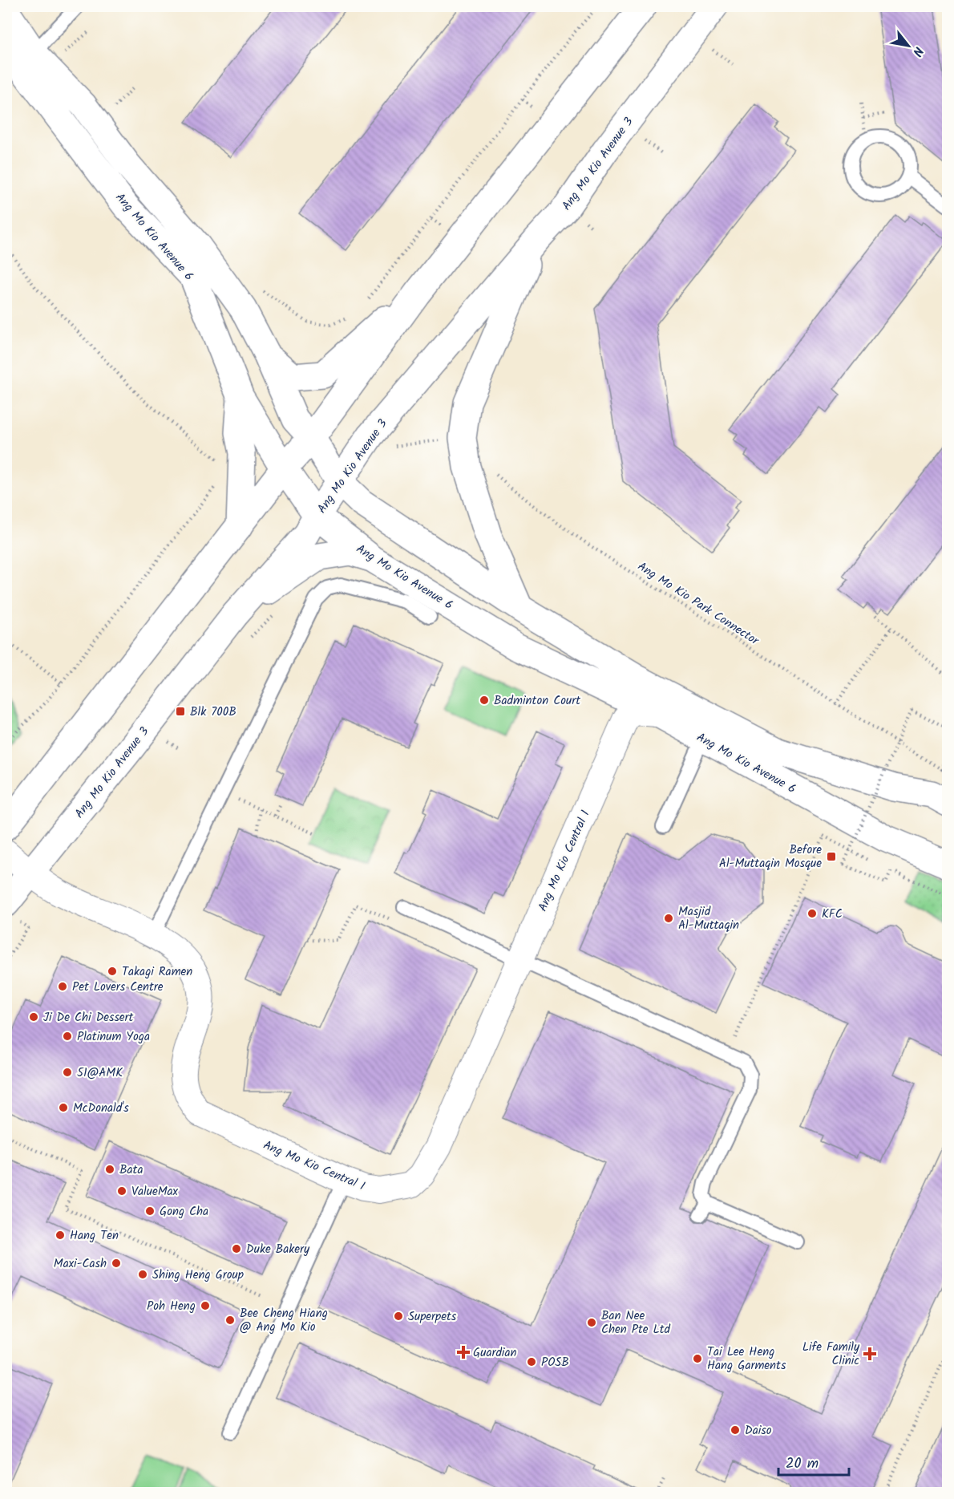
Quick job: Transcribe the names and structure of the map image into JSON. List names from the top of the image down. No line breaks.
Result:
{"streets":{"main road":["Ang Mo Kio Avenue 3","Ang Mo Kio Avenue 6"],"street":["Ang Mo Kio Central 1"],"path":["Ang Mo Kio Park Connector"]},"crossings":[["Ang Mo Kio Avenue 3","Ang Mo Kio Avenue 6"],["Ang Mo Kio Avenue 3","Ang Mo Kio Central 1"],["Ang Mo Kio Avenue 6","Ang Mo Kio Central 1"]],"places":{"other":["Badminton Court","KFC","Masjid Al-Muttaqin","Takagi Ramen","Pet Lovers Centre","Ji De Chi Dessert","Platinum Yoga","51@AMK","McDonald's","Bata","ValueMax","Gong Cha","Hang Ten","Duke Bakery","Maxi-Cash","Shing Heng Group","Poh Heng","Superpets","Bee Cheng Hiang @ Ang Mo Kio","Ban Nee Chen Pte Ltd","Tai Lee Heng Hang Garments","POSB","Daiso"],"transit":["Blk 700B","Before Al-Muttaqin Mosque"],"health":["Guardian","Life Family Clinic"]},"scale_bar":"20 m","north":"bottom right"}
